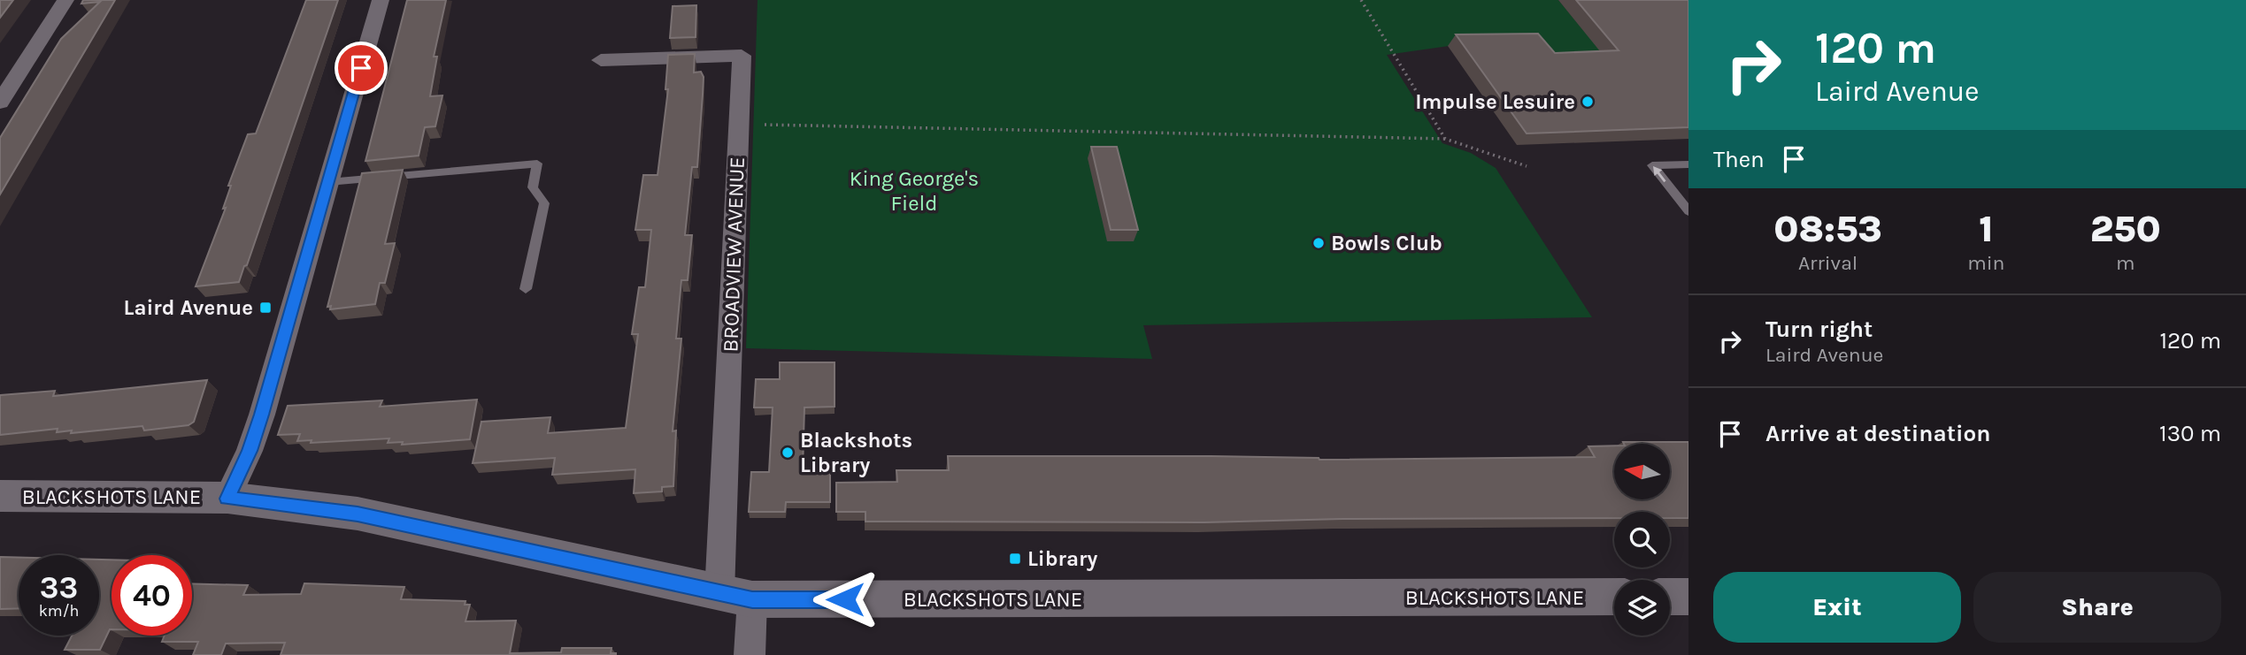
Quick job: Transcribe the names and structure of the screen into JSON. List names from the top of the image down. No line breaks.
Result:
{"streets":{"street":["BROADVIEW AVENUE","BLACKSHOTS LANE"]},"crossings":[["BROADVIEW AVENUE","BLACKSHOTS LANE"]],"parks":["King George's Field"],"places":{"other":["Impulse Lesuire","Bowls Club","Blackshots Library"],"transit":["Laird Avenue","Library"]},"north":"left","page":{"turn":["120 m","Laird Avenue"],"then":"Then","eta":["08:53","Arrival","1","min","250","m"],"list":[{"name":"Turn right","note":"Laird Avenue","value":"120 m"},{"name":"Arrive at destination","value":"130 m"}],"speed":"33 km/h","limit":"40","buttons":["Exit","Share"]}}
